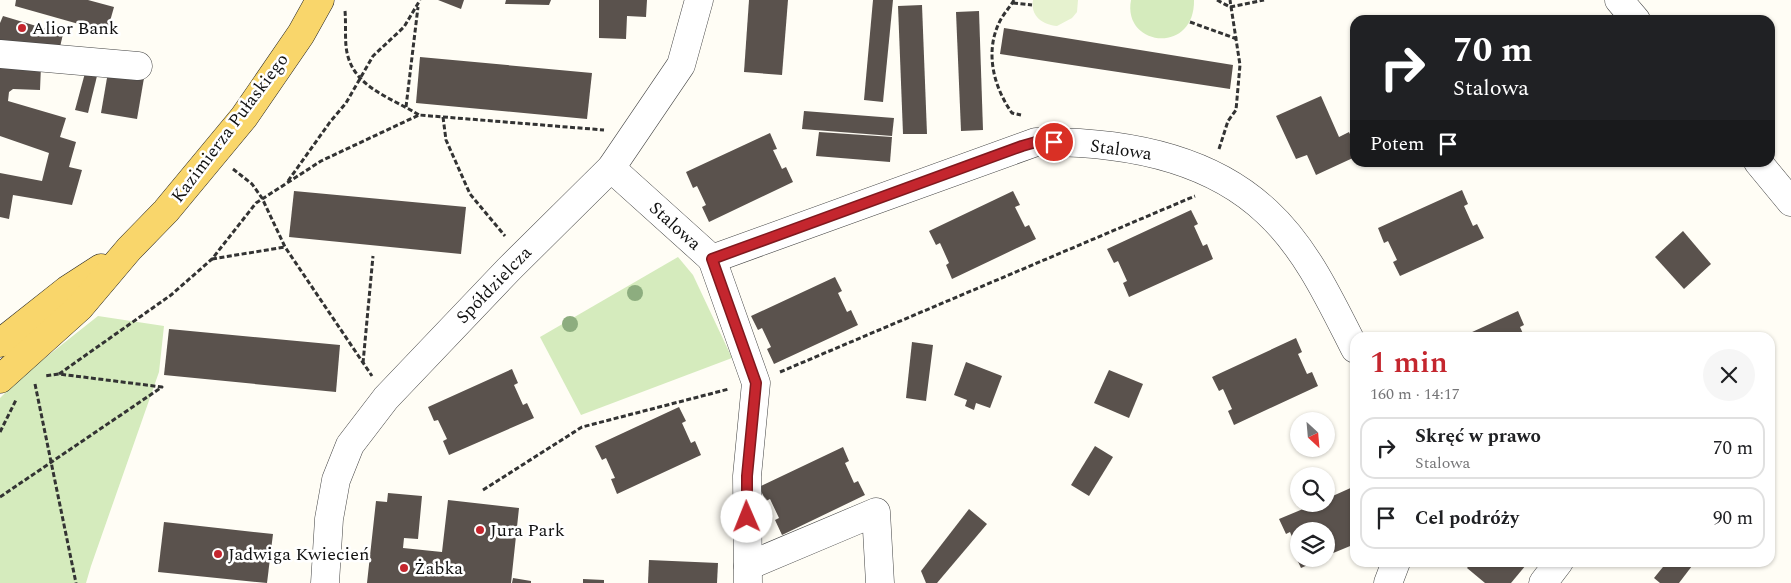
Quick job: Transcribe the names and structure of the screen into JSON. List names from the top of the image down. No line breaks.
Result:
{"streets":{"main road":["Kazimierza Pułaskiego"],"street":["Stalowa","Spółdzielcza"]},"crossings":[["Stalowa","Spółdzielcza"]],"places":["Alior Bank","Jura Park","Jadwiga Kwiecień","Żabka"],"north":"bottom right","page":{"turn":["70 m","Stalowa"],"then":"Potem","heading":["1 min","160 m · 14:17"],"list":[{"name":"Skręć w prawo","note":"Stalowa","value":"70 m"},{"name":"Cel podróży","value":"90 m"}]}}
